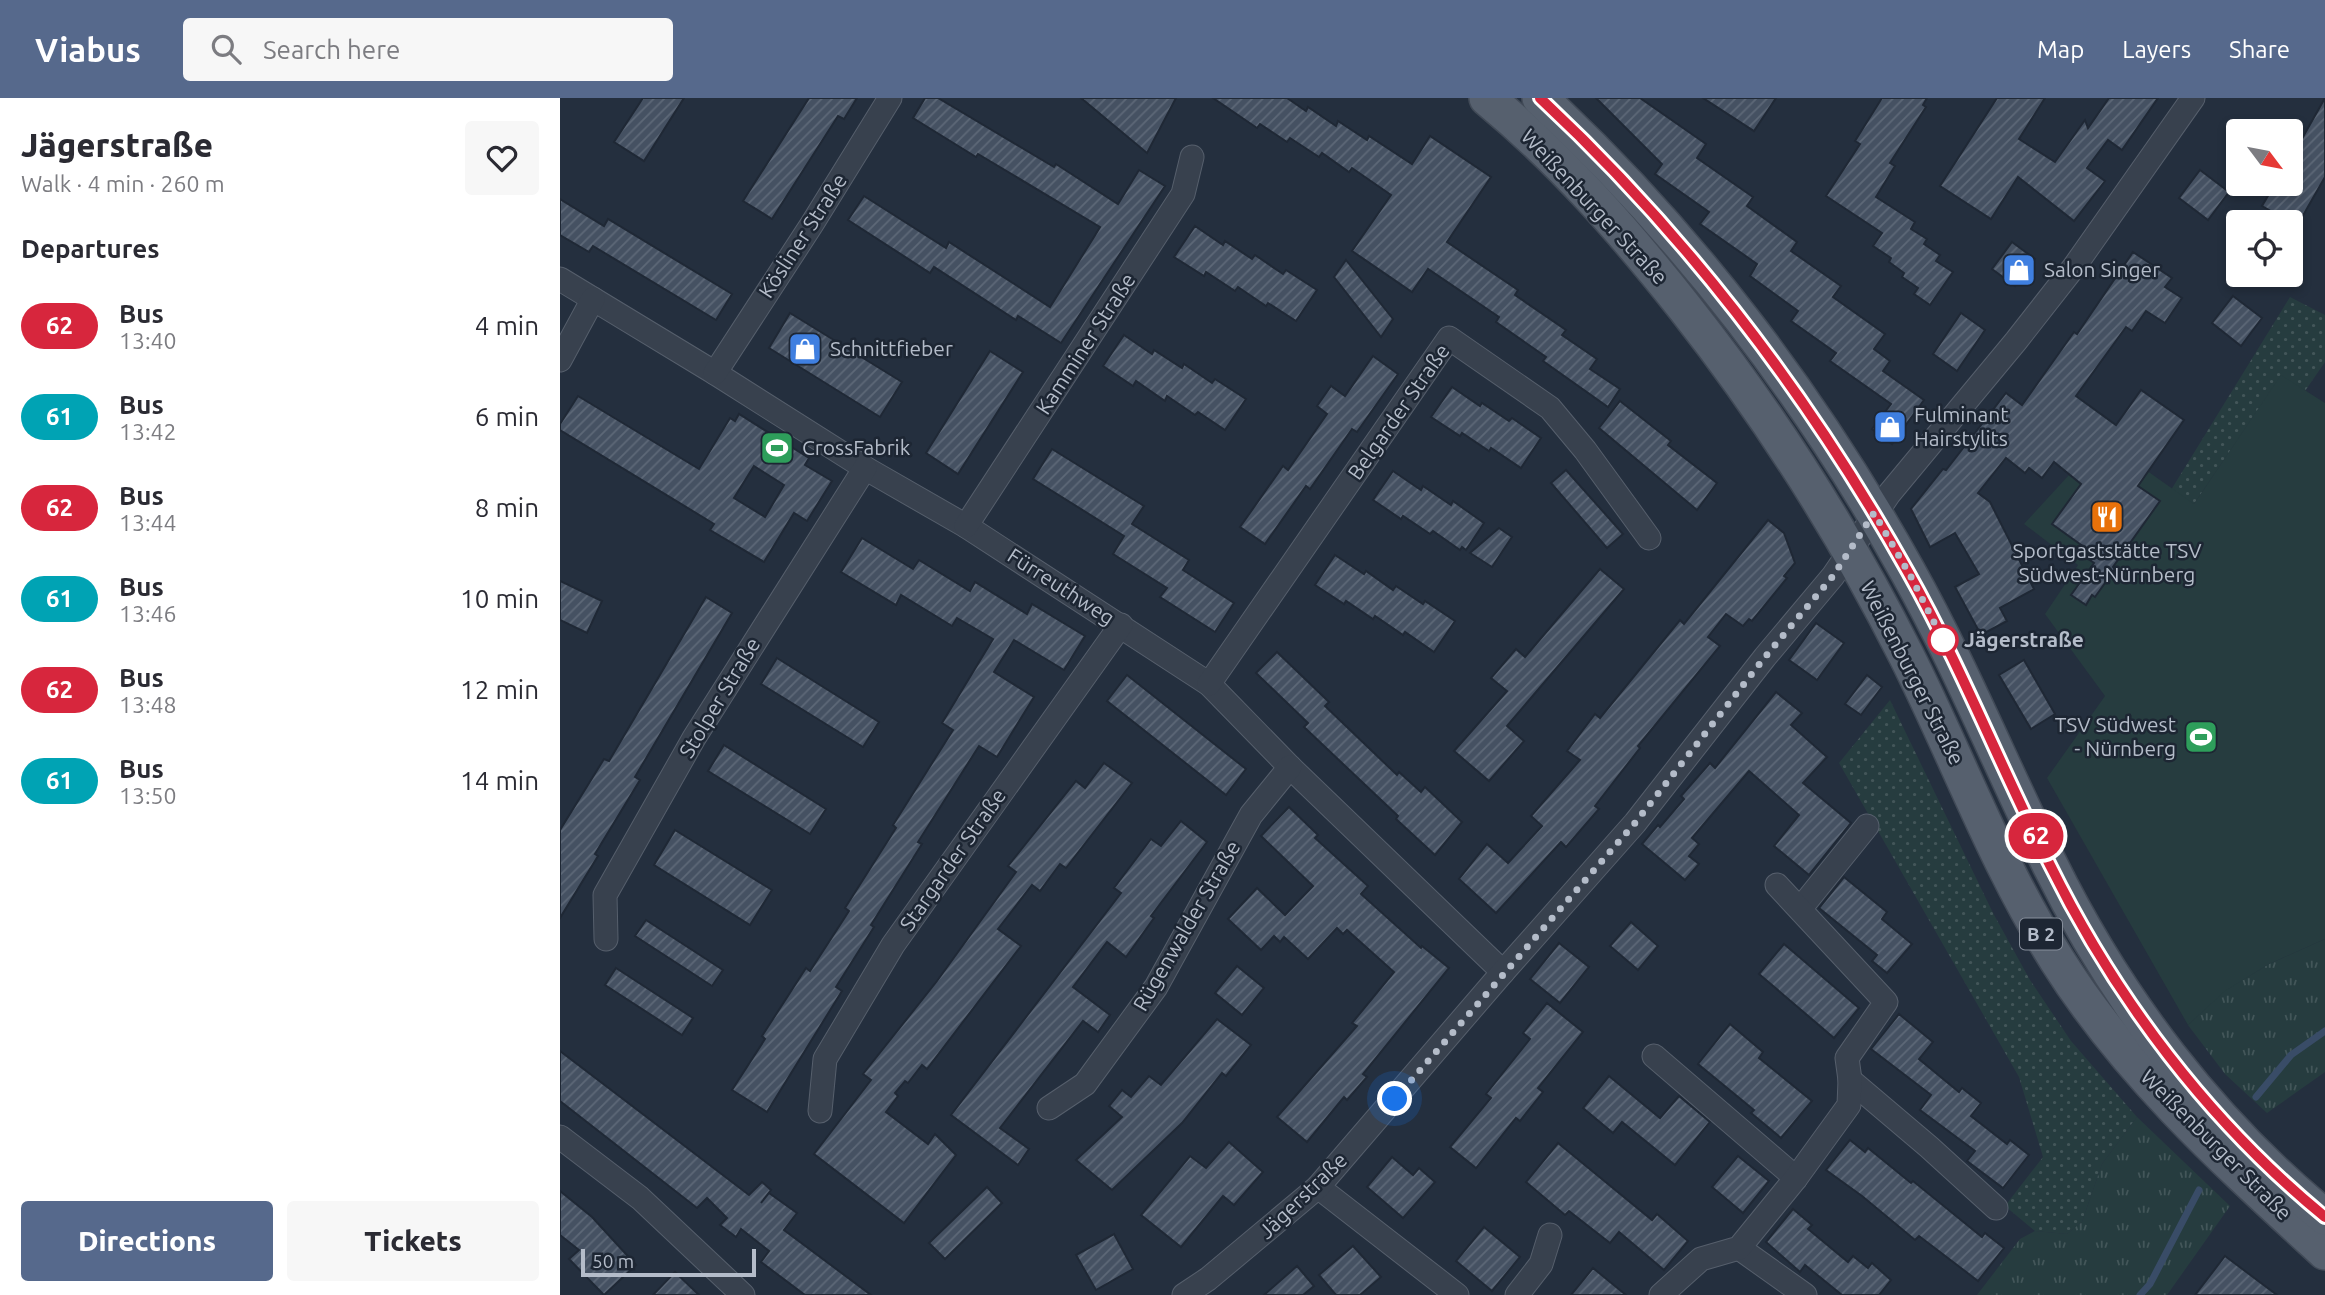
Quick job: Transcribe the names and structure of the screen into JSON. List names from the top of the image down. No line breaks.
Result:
{"streets":{"main road":["Weißenburger Straße","B 2"],"street":["Kösliner Straße","Kamminer Straße","Belgarder Straße","Fürreuthweg","Stolper Straße","Stargarder Straße","Rügenwalder Straße","Jägerstraße"]},"crossings":[["Weißenburger Straße","Jägerstraße"],["Kösliner Straße","Fürreuthweg"],["Kamminer Straße","Fürreuthweg"],["Belgarder Straße","Fürreuthweg"],["Fürreuthweg","Stolper Straße"],["Fürreuthweg","Stargarder Straße"],["Fürreuthweg","Rügenwalder Straße"],["Fürreuthweg","Jägerstraße"]],"places":{"shop":["Salon Singer","Schnittfieber","Fulminant Hairstylits"],"sports":["CrossFabrik","TSV Südwest - Nürnberg"],"restaurant":["Sportgaststätte TSV Südwest-Nürnberg"],"other":["Jägerstraße"]},"lines":["bus line 62"],"scale_bar":"50 m","north":"bottom right","page":{"header":"Viabus","search":"Search here","nav":["Map","Layers","Share"],"heading":[["Jägerstraße","Walk · 4 min · 260 m"],"Departures"],"on_map":"62","list":[{"mark":"62","name":"Bus","note":"13:40","value":"4 min"},{"mark":"61","name":"Bus","note":"13:42","value":"6 min"},{"mark":"62","name":"Bus","note":"13:44","value":"8 min"},{"mark":"61","name":"Bus","note":"13:46","value":"10 min"},{"mark":"62","name":"Bus","note":"13:48","value":"12 min"},{"mark":"61","name":"Bus","note":"13:50","value":"14 min"}],"buttons":["Directions","Tickets"],"scale":"50 m"}}
